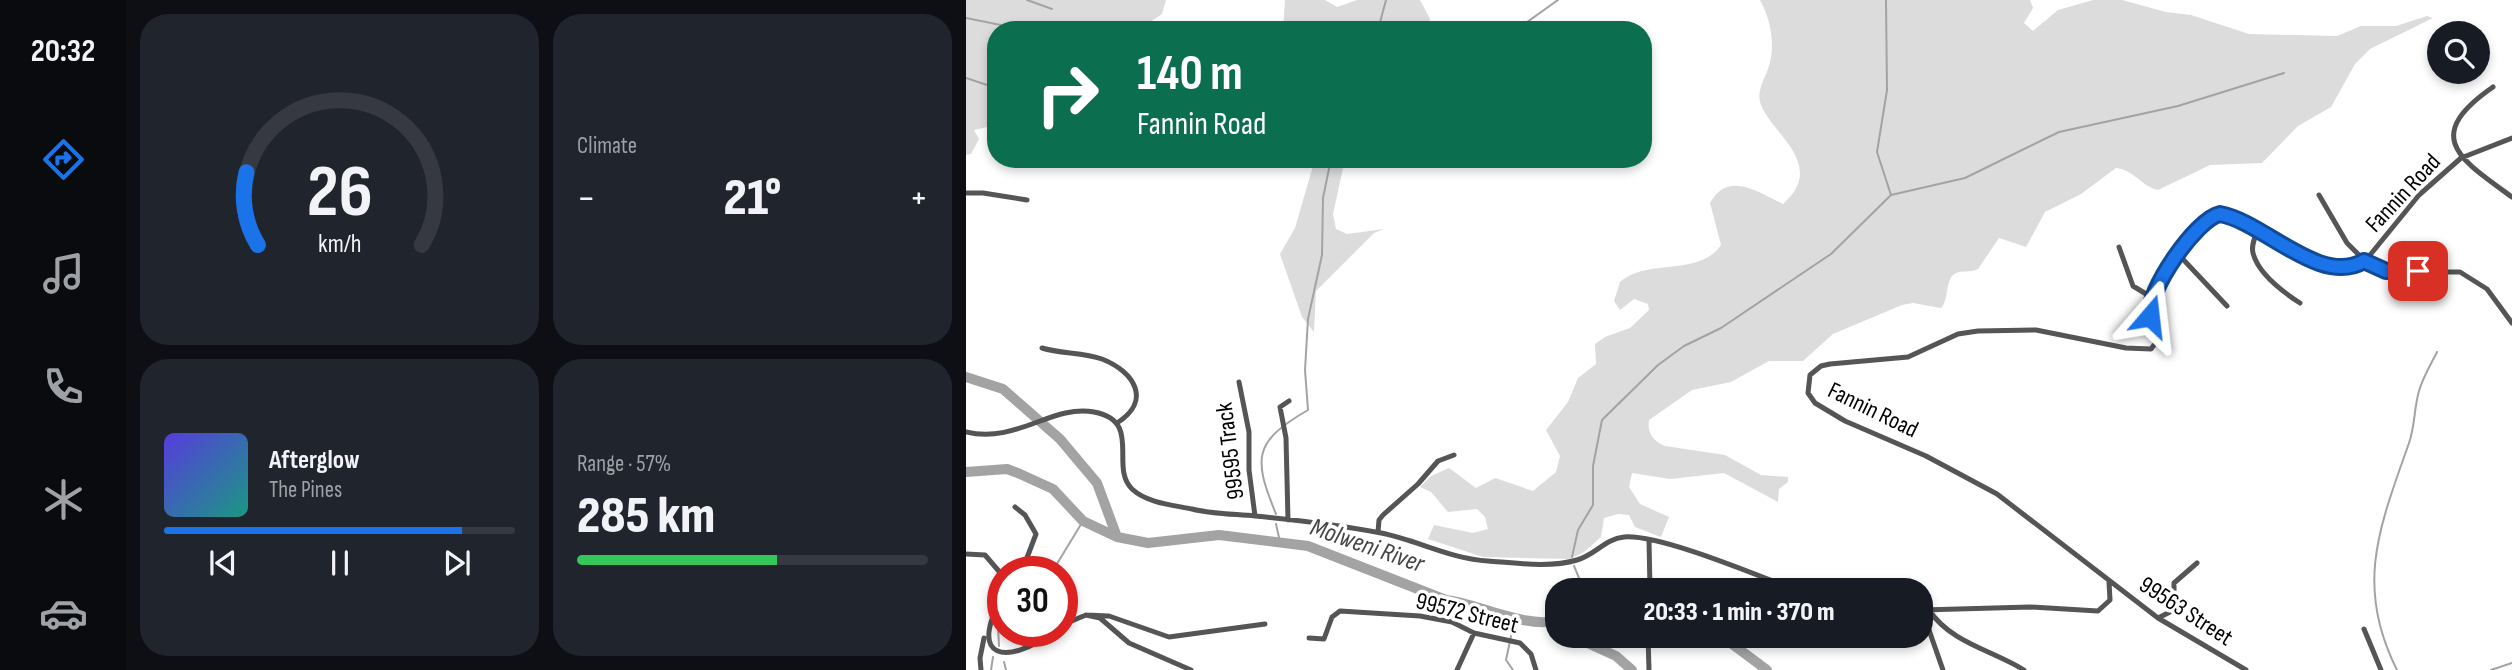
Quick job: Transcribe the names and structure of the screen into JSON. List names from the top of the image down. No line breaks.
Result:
{"streets":{"street":["Fannin Road","99595 Track","99563 Street","99572 Street"]},"crossings":[["Fannin Road","99563 Street"]],"water":["Molweni River"],"page":{"tabs":"20:32","tile":["Climate",["Range · 57%","285 km"]],"turn":["140 m","Fannin Road"],"heat":["−","21°","+"],"song":["Afterglow","The Pines"],"limit":"30","trip":"20:33 · 1 min · 370 m","gauge":["26","km/h"]}}
